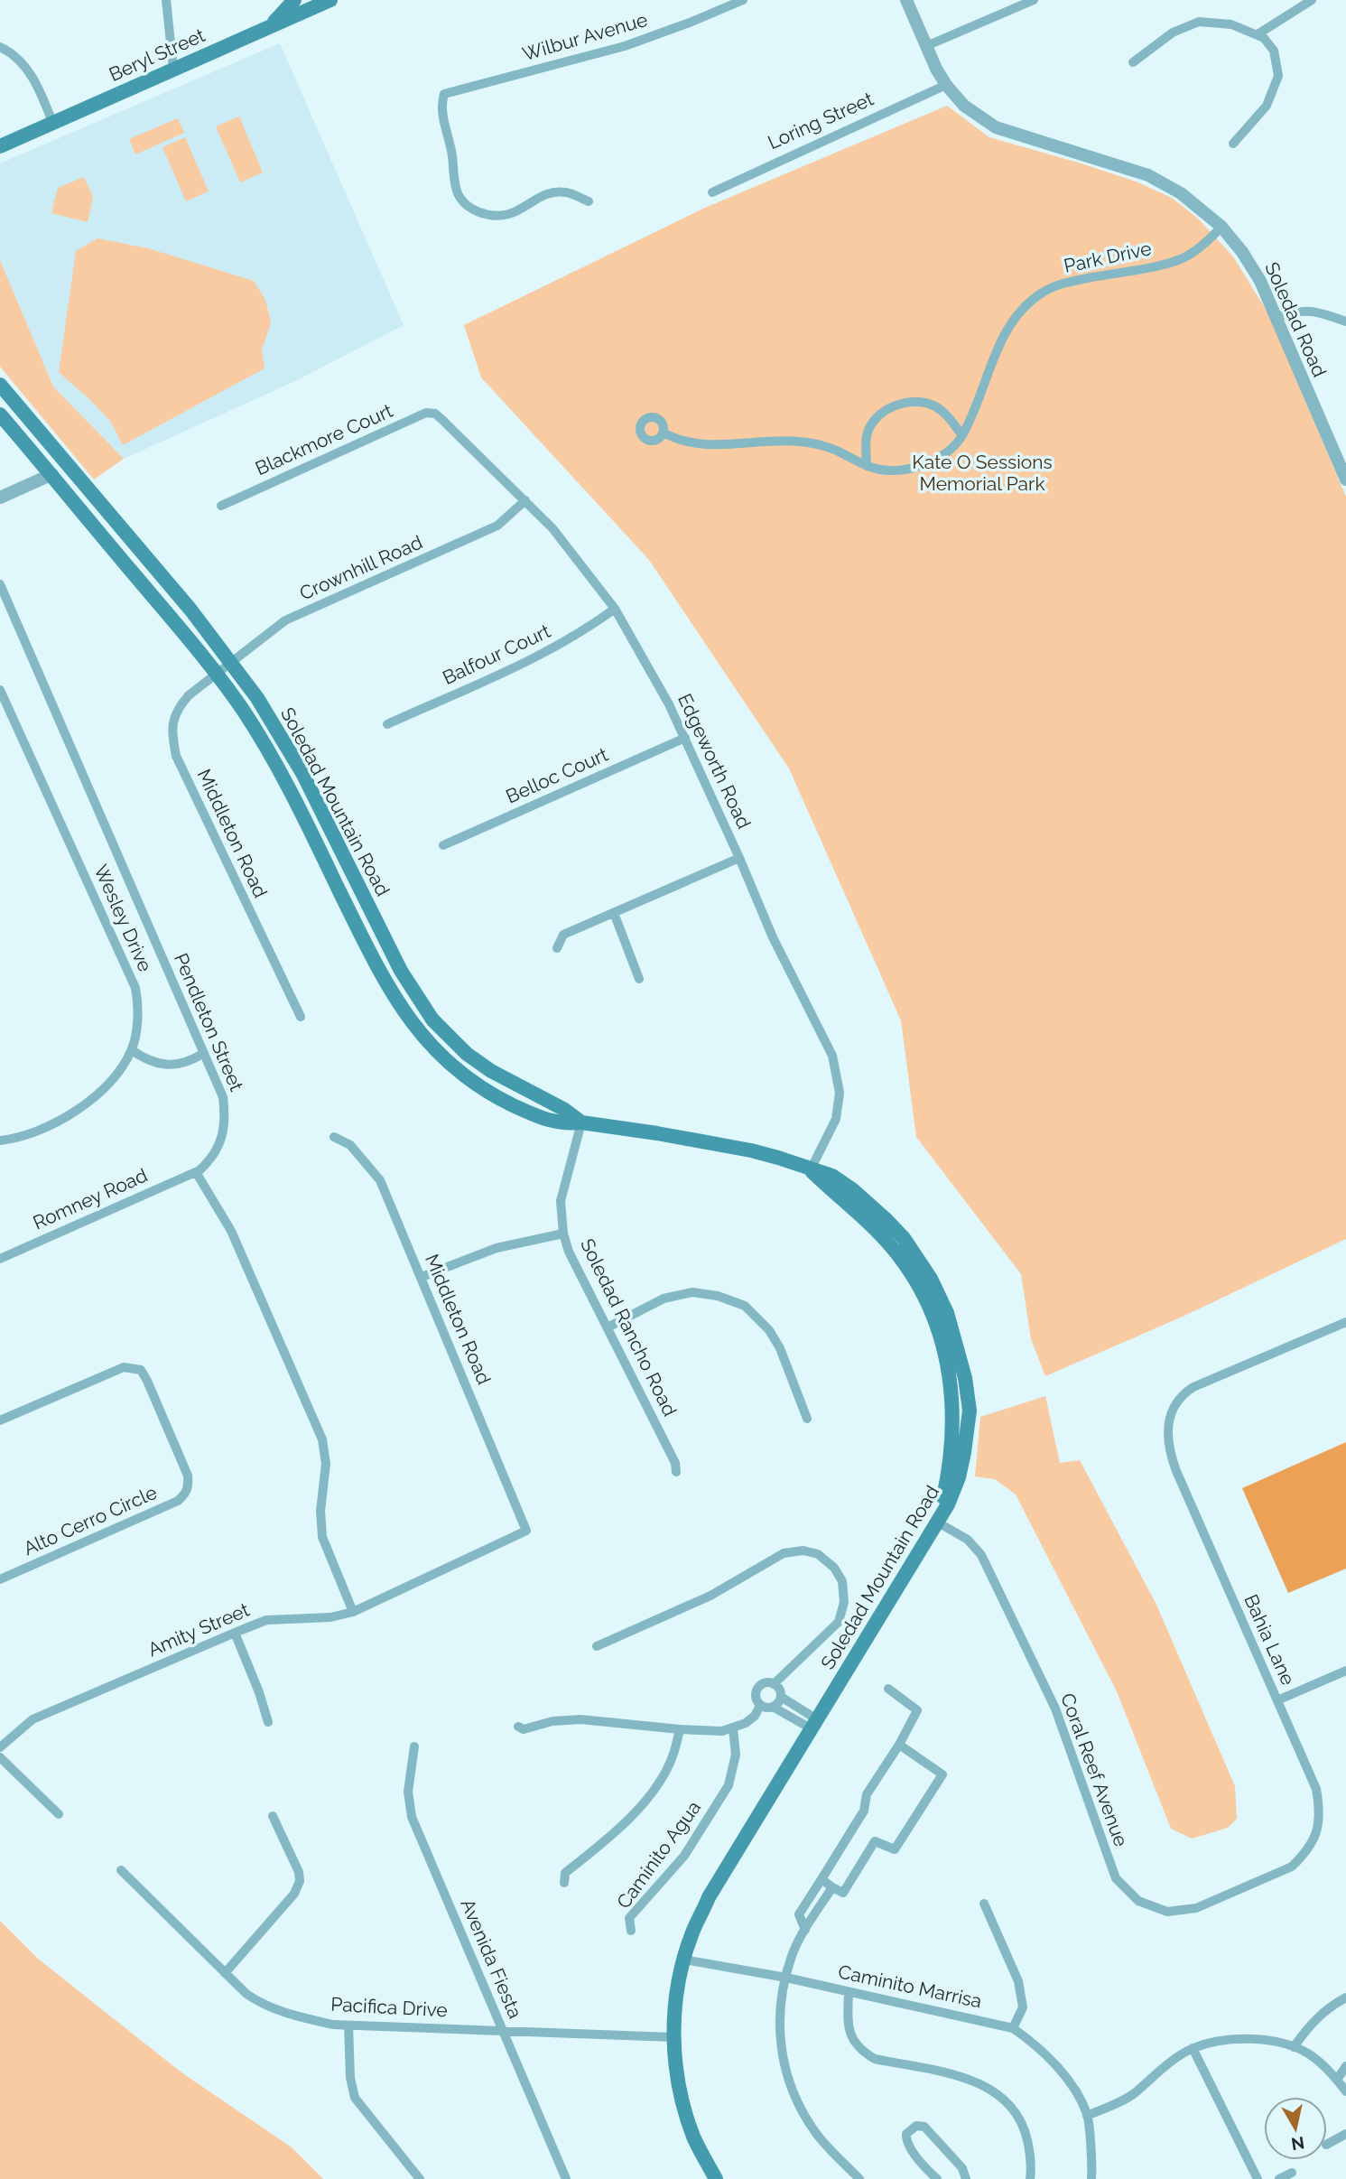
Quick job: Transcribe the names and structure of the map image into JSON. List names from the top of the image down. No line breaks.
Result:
{"streets":{"main road":["Beryl Street","Soledad Mountain Road"],"street":["Wilbur Avenue","Loring Street","Park Drive","Soledad Road","Blackmore Court","Crownhill Road","Balfour Court","Edgeworth Road","Belloc Court","Middleton Road","Wesley Drive","Pendleton Street","Romney Road","Soledad Rancho Road","Alto Cerro Circle","Amity Street","Bahia Lane","Coral Reef Avenue","Caminito Agua","Avenida Fiesta","Caminito Marrisa","Pacifica Drive"]},"crossings":[["Loring Street","Soledad Road"],["Park Drive","Soledad Road"],["Blackmore Court","Edgeworth Road"],["Crownhill Road","Edgeworth Road"],["Crownhill Road","Soledad Mountain Road"],["Crownhill Road","Middleton Road"],["Balfour Court","Edgeworth Road"],["Edgeworth Road","Belloc Court"],["Edgeworth Road","Soledad Mountain Road"],["Soledad Mountain Road","Middleton Road"],["Soledad Mountain Road","Soledad Rancho Road"],["Soledad Mountain Road","Coral Reef Avenue"],["Soledad Mountain Road","Caminito Marrisa"],["Soledad Mountain Road","Pacifica Drive"],["Middleton Road","Amity Street"],["Pendleton Street","Romney Road"],["Bahia Lane","Coral Reef Avenue"],["Avenida Fiesta","Pacifica Drive"]],"parks":["Kate O Sessions Memorial Park"],"north":"bottom"}
